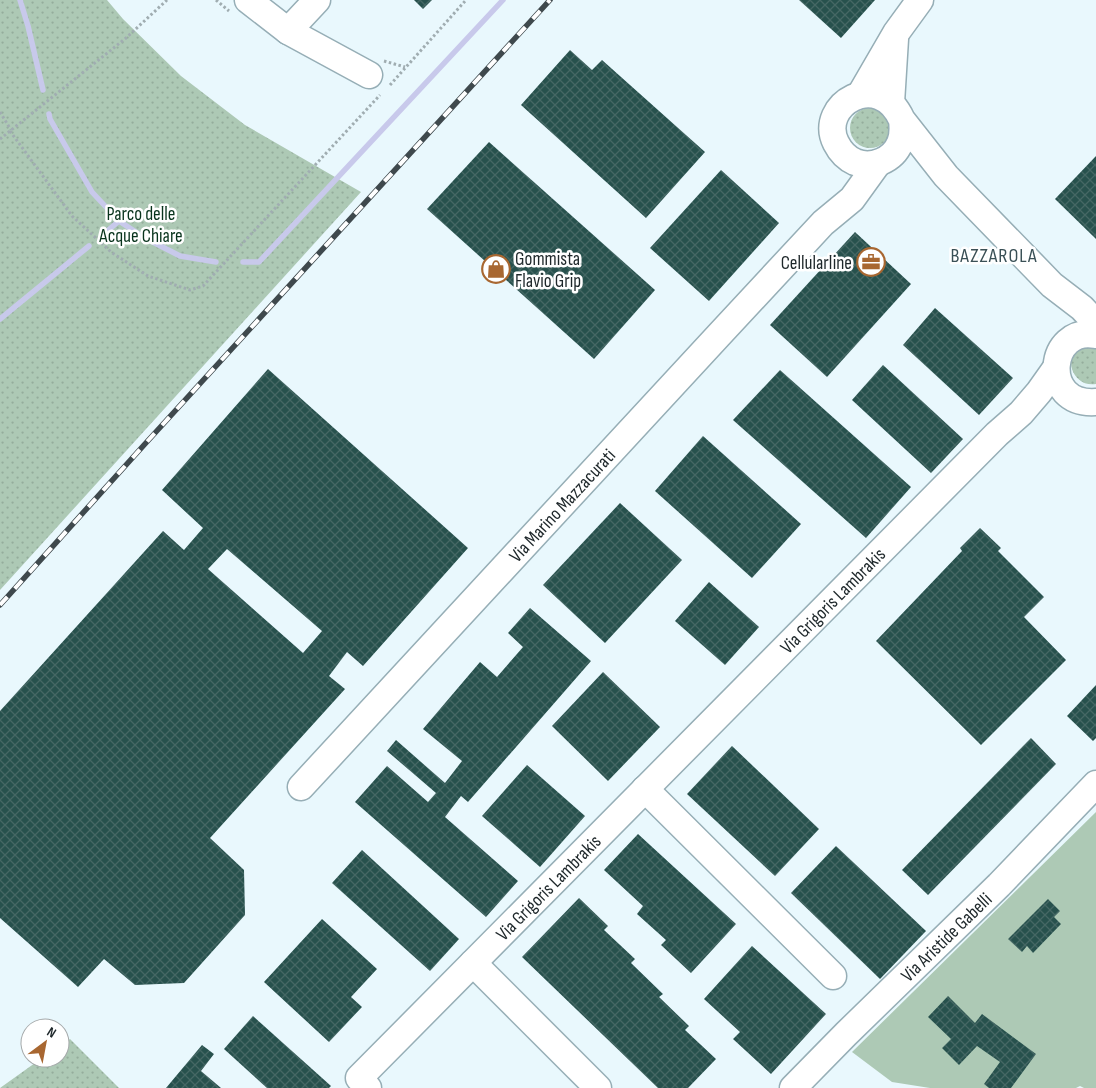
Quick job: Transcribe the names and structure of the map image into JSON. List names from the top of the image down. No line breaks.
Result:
{"streets":{"street":["Via Marino Mazzacurati","Via Grigoris Lambrakis","Via Aristide Gabelli"]},"districts":["BAZZAROLA"],"parks":["Parco delle Acque Chiare"],"places":{"office":["Cellularline"],"shop":["Gommista Flavio Grip"]},"north":"top right"}
